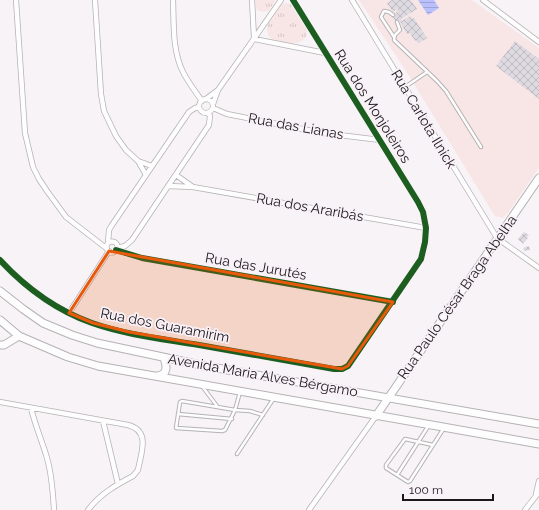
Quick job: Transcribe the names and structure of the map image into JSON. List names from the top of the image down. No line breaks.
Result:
{"streets":{"street":["Rua dos Monjoleiros","Rua Carlota Ilnick","Rua das Lianas","Rua dos Araribás","Rua das Jurutés","Rua Paulo César Braga Abelha","Rua dos Guaramirim","Avenida Maria Alves Bérgamo"]},"crossings":[["Rua dos Monjoleiros","Rua das Lianas"],["Rua dos Monjoleiros","Rua dos Araribás"],["Rua Carlota Ilnick","Rua Paulo César Braga Abelha"],["Rua das Jurutés","Rua dos Guaramirim"],["Rua Paulo César Braga Abelha","Avenida Maria Alves Bérgamo"]],"scale_bar":"100 m"}
